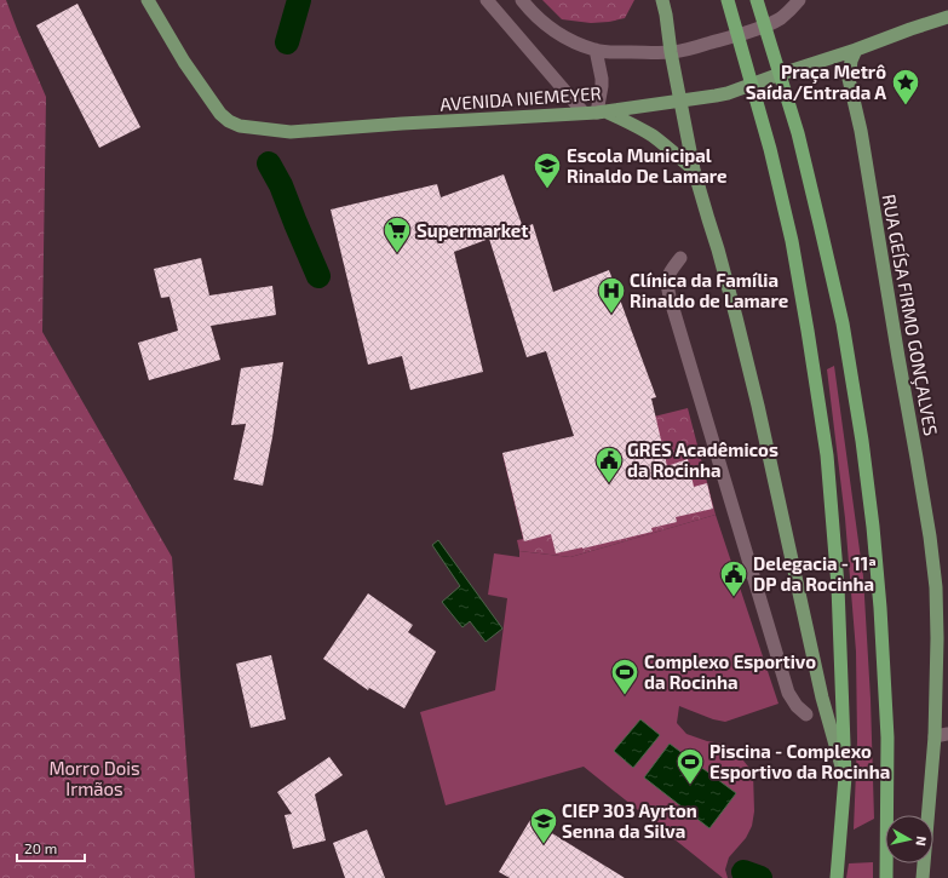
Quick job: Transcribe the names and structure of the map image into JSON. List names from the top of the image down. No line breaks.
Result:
{"streets":{"main road":["AVENIDA NIEMEYER","RUA GEÍSA FIRMO GONÇALVES"]},"crossings":[["AVENIDA NIEMEYER","RUA GEÍSA FIRMO GONÇALVES"]],"parks":["Morro Dois Irmãos"],"places":{"place":["Praça Metrô Saída/Entrada A"],"school or university":["Escola Municipal Rinaldo De Lamare","CIEP 303 Ayrton Senna da Silva"],"supermarket":["Supermarket"],"hospital":["Clínica da Família Rinaldo de Lamare"],"public building":["GRES Acadêmicos da Rocinha","Delegacia - 11ª DP da Rocinha"],"sports":["Complexo Esportivo da Rocinha","Piscina - Complexo Esportivo da Rocinha"]},"scale_bar":"20 m","north":"right"}
